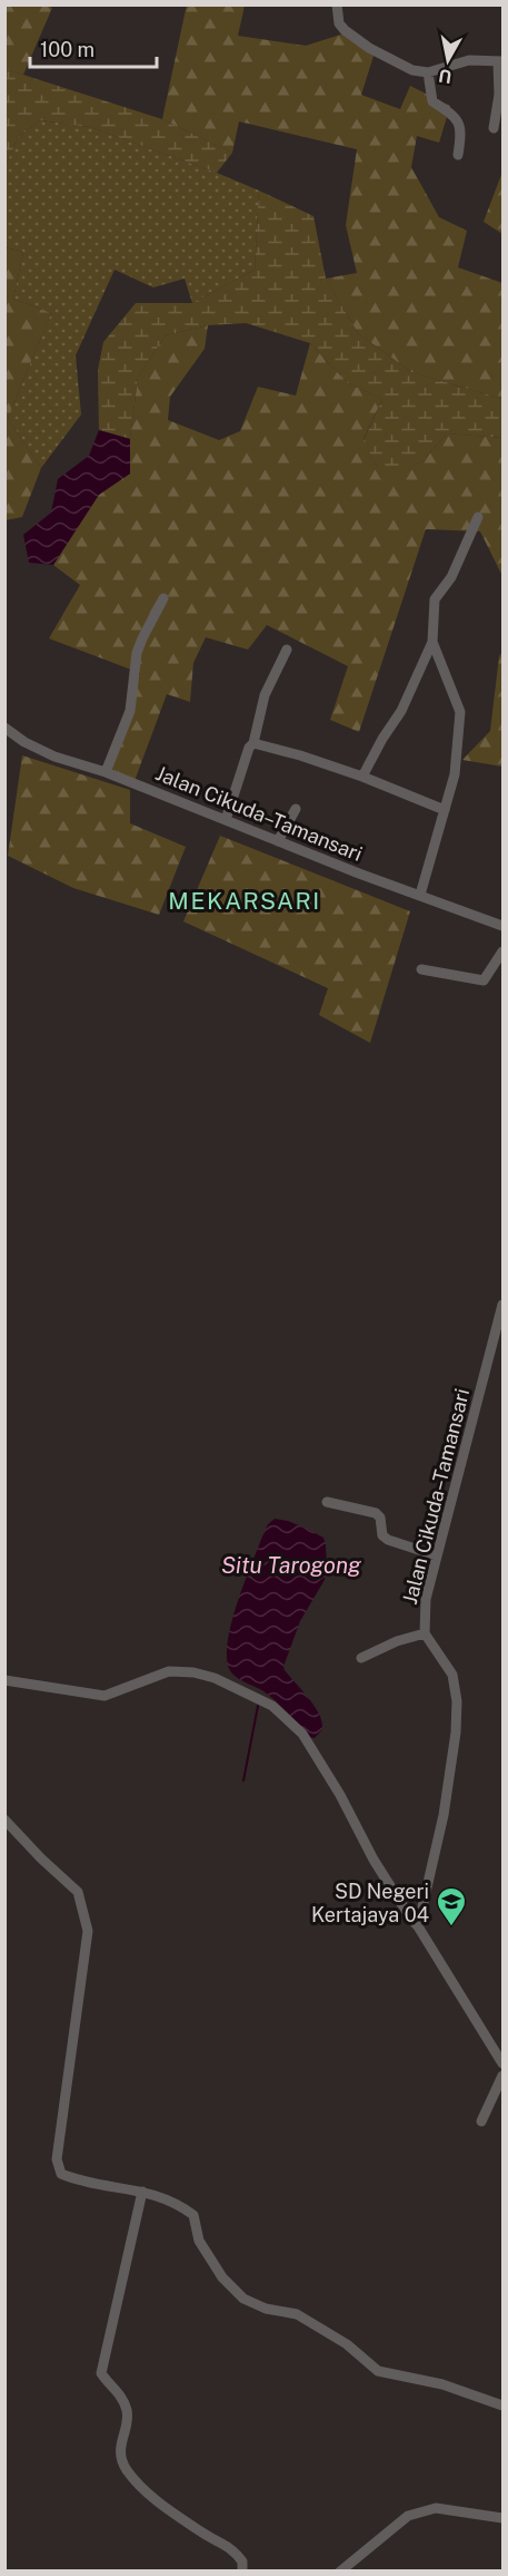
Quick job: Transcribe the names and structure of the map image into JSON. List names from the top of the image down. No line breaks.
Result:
{"streets":{"street":["Jalan Cikuda–Tamansari"]},"districts":["MEKARSARI"],"water":["Situ Tarogong"],"places":{"school or university":["SD Negeri Kertajaya 04"]},"scale_bar":"100 m","north":"bottom"}
